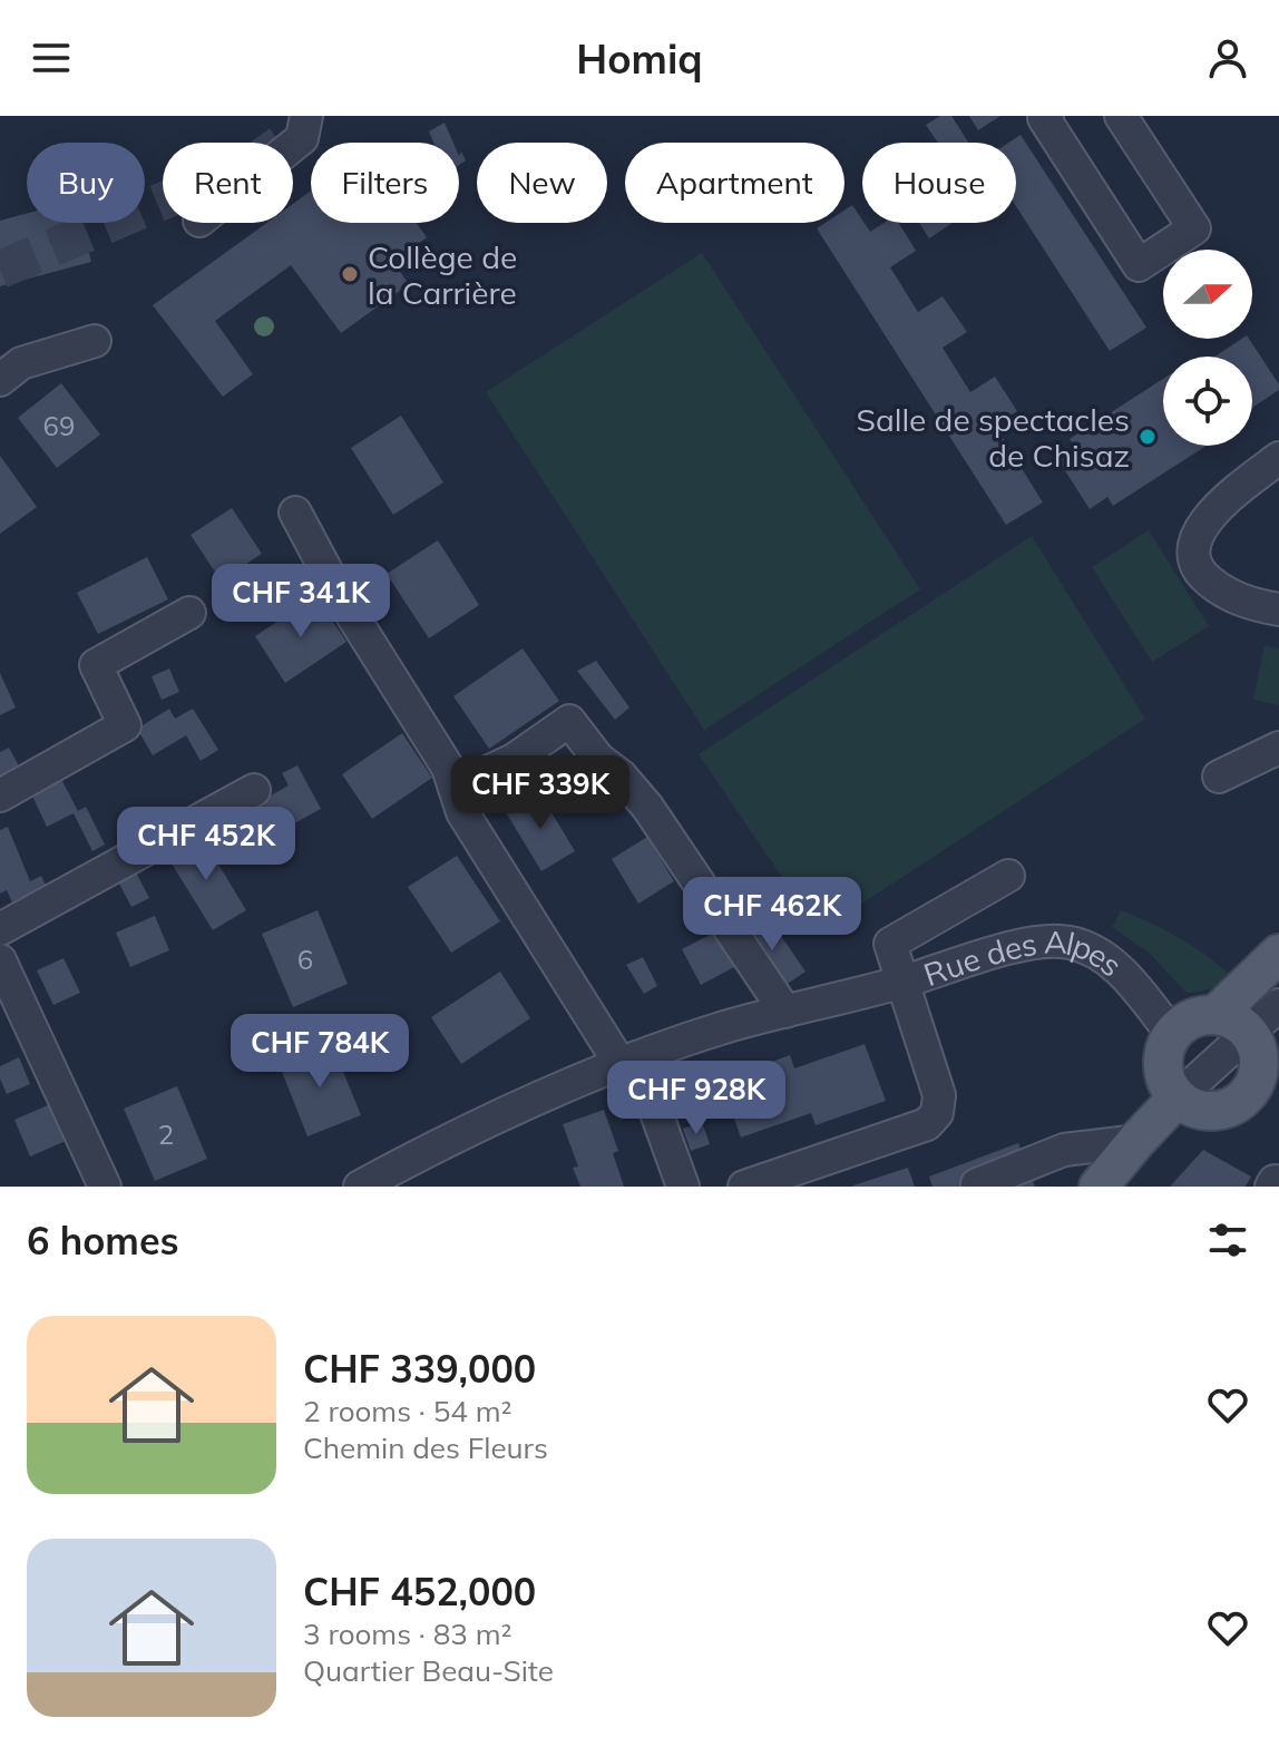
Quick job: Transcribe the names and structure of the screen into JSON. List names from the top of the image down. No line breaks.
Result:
{"streets":{"street":["Rue des Alpes"]},"places":["Collège de la Carrière","Salle de spectacles de Chisaz"],"house_numbers":["69","6","2"],"north":"right","page":{"header":"Homiq","chip":["Buy","Rent","Filters","New","Apartment","House"],"price":["CHF 341K","CHF 339K","CHF 452K","CHF 462K","CHF 784K","CHF 928K"],"heading":"6 homes","list":[{"name":"CHF 339,000","note":"2 rooms · 54 m² · Chemin des Fleurs"},{"name":"CHF 452,000","note":"3 rooms · 83 m² · Quartier Beau-Site"}]}}
